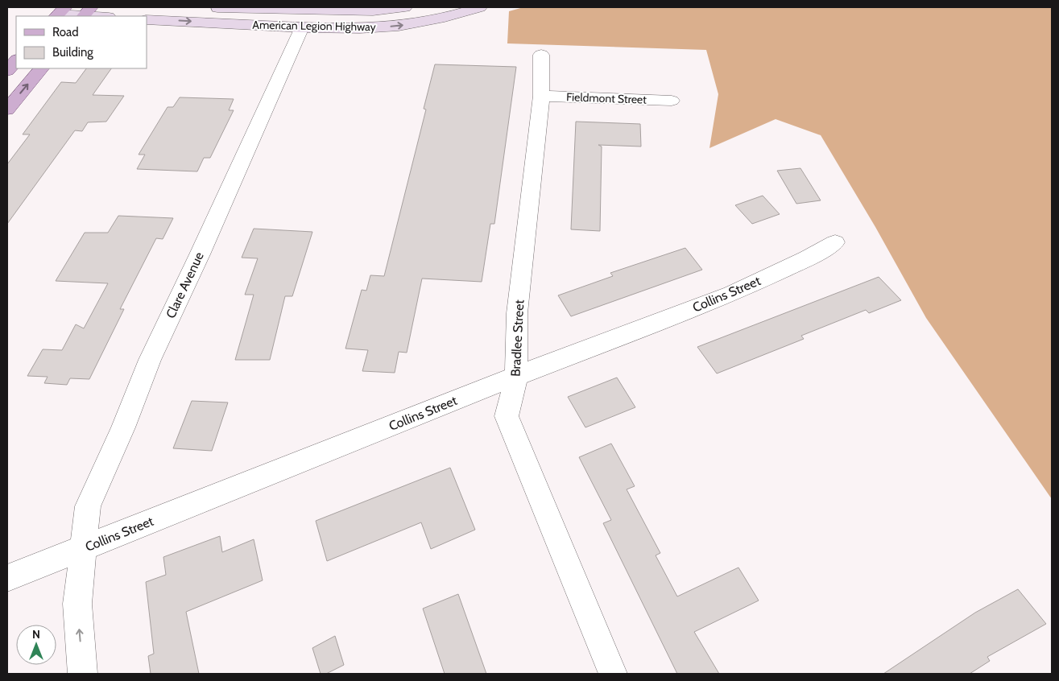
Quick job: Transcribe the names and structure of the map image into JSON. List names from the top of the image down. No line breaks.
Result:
{"streets":{"main road":["American Legion Highway"],"street":["Fieldmont Street","Clare Avenue","Collins Street","Bradlee Street"]},"crossings":[["American Legion Highway","Clare Avenue"],["Fieldmont Street","Bradlee Street"],["Clare Avenue","Collins Street"],["Collins Street","Bradlee Street"]],"legend":["Road","Building"],"north":"top"}
